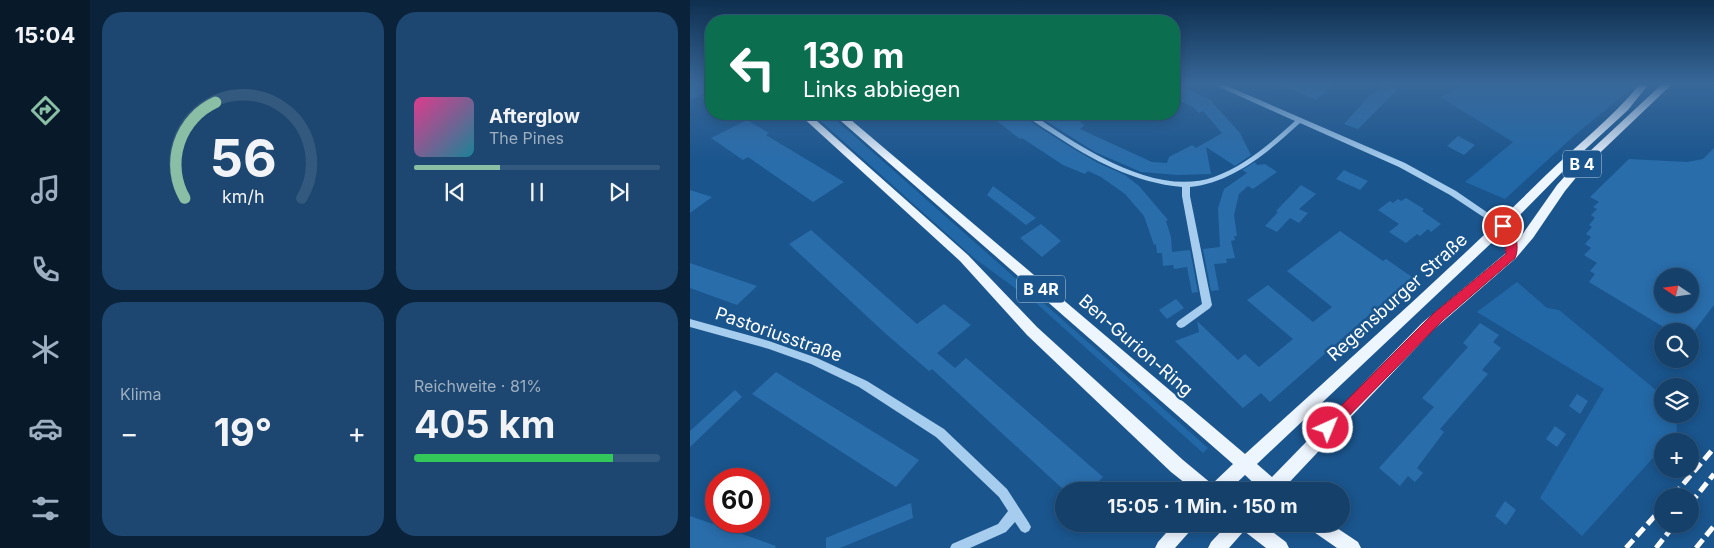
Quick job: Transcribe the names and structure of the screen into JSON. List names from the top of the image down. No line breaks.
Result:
{"streets":{"main road":["B 4","B 4R","Regensburger Straße","Ben-Gurion-Ring"],"street":["Pastoriusstraße"]},"crossings":[["Regensburger Straße","Ben-Gurion-Ring"]],"north":"left","page":{"tabs":"15:04","turn":["130 m","Links abbiegen"],"song":["Afterglow","The Pines"],"map_buttons":["+","−"],"tile":["Klima",["Reichweite · 81%","405 km"]],"heat":["−","19°","+"],"limit":"60","trip":"15:05 · 1 Min. · 150 m","gauge":["56","km/h"]}}
